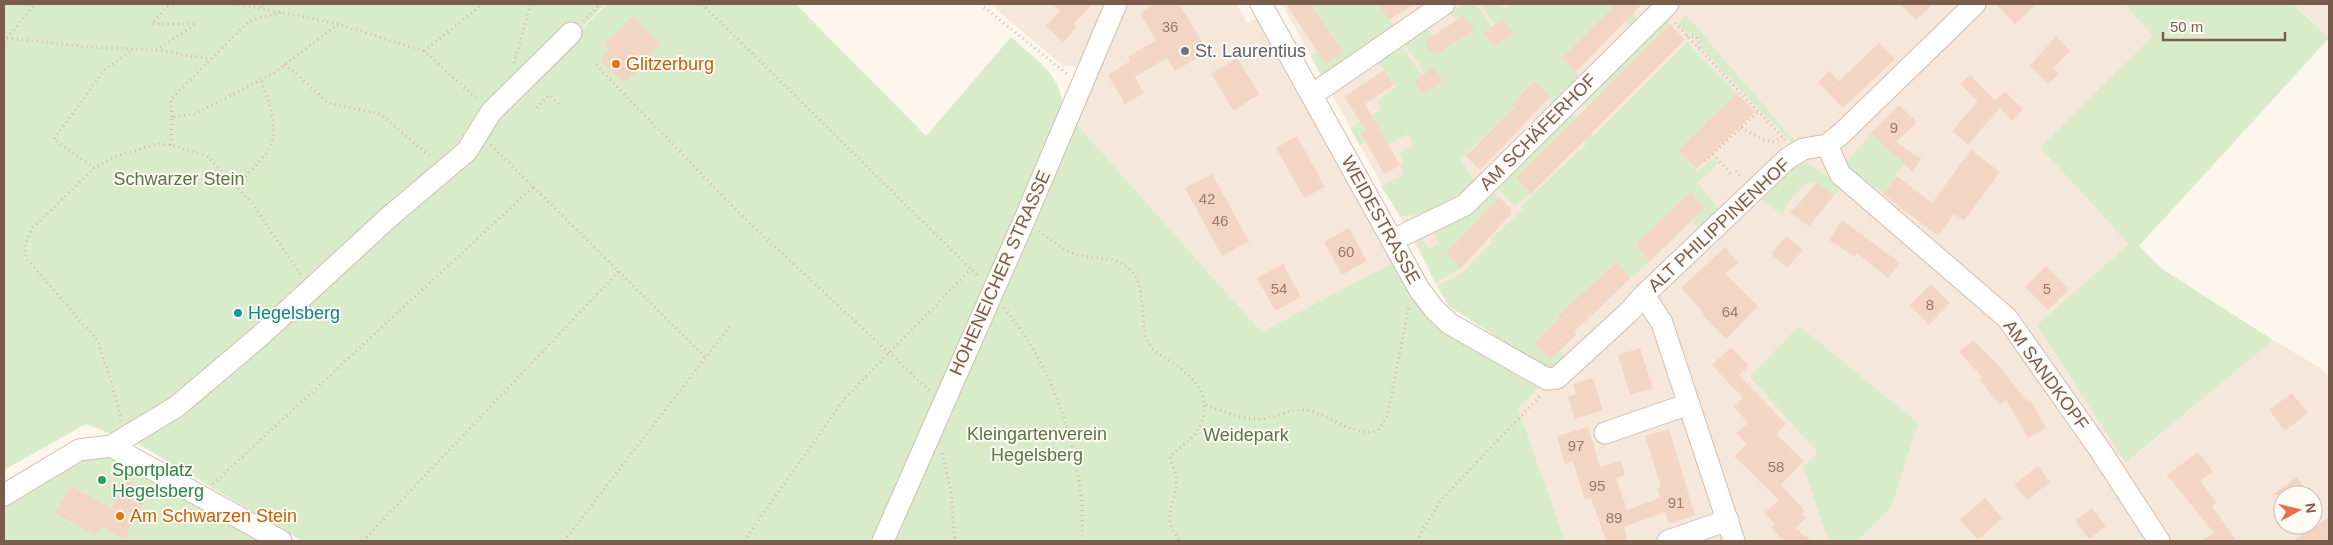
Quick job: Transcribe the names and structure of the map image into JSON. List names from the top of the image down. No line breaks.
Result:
{"streets":{"street":["AM SCHÄFERHOF","WEIDESTRASSE","ALT PHILIPPINENHOF","HOHENEICHER STRASSE","AM SANDKOPF"]},"crossings":[["AM SCHÄFERHOF","WEIDESTRASSE"],["WEIDESTRASSE","ALT PHILIPPINENHOF"],["ALT PHILIPPINENHOF","AM SANDKOPF"]],"parks":["Schwarzer Stein","Kleingartenverein Hegelsberg","Weidepark"],"places":["St. Laurentius","Glitzerburg","Hegelsberg","Sportplatz Hegelsberg","Am Schwarzen Stein"],"house_numbers":["36","9","42","46","60","54","5","8","64","97","58","95","91","89"],"scale_bar":"50 m","north":"right"}
